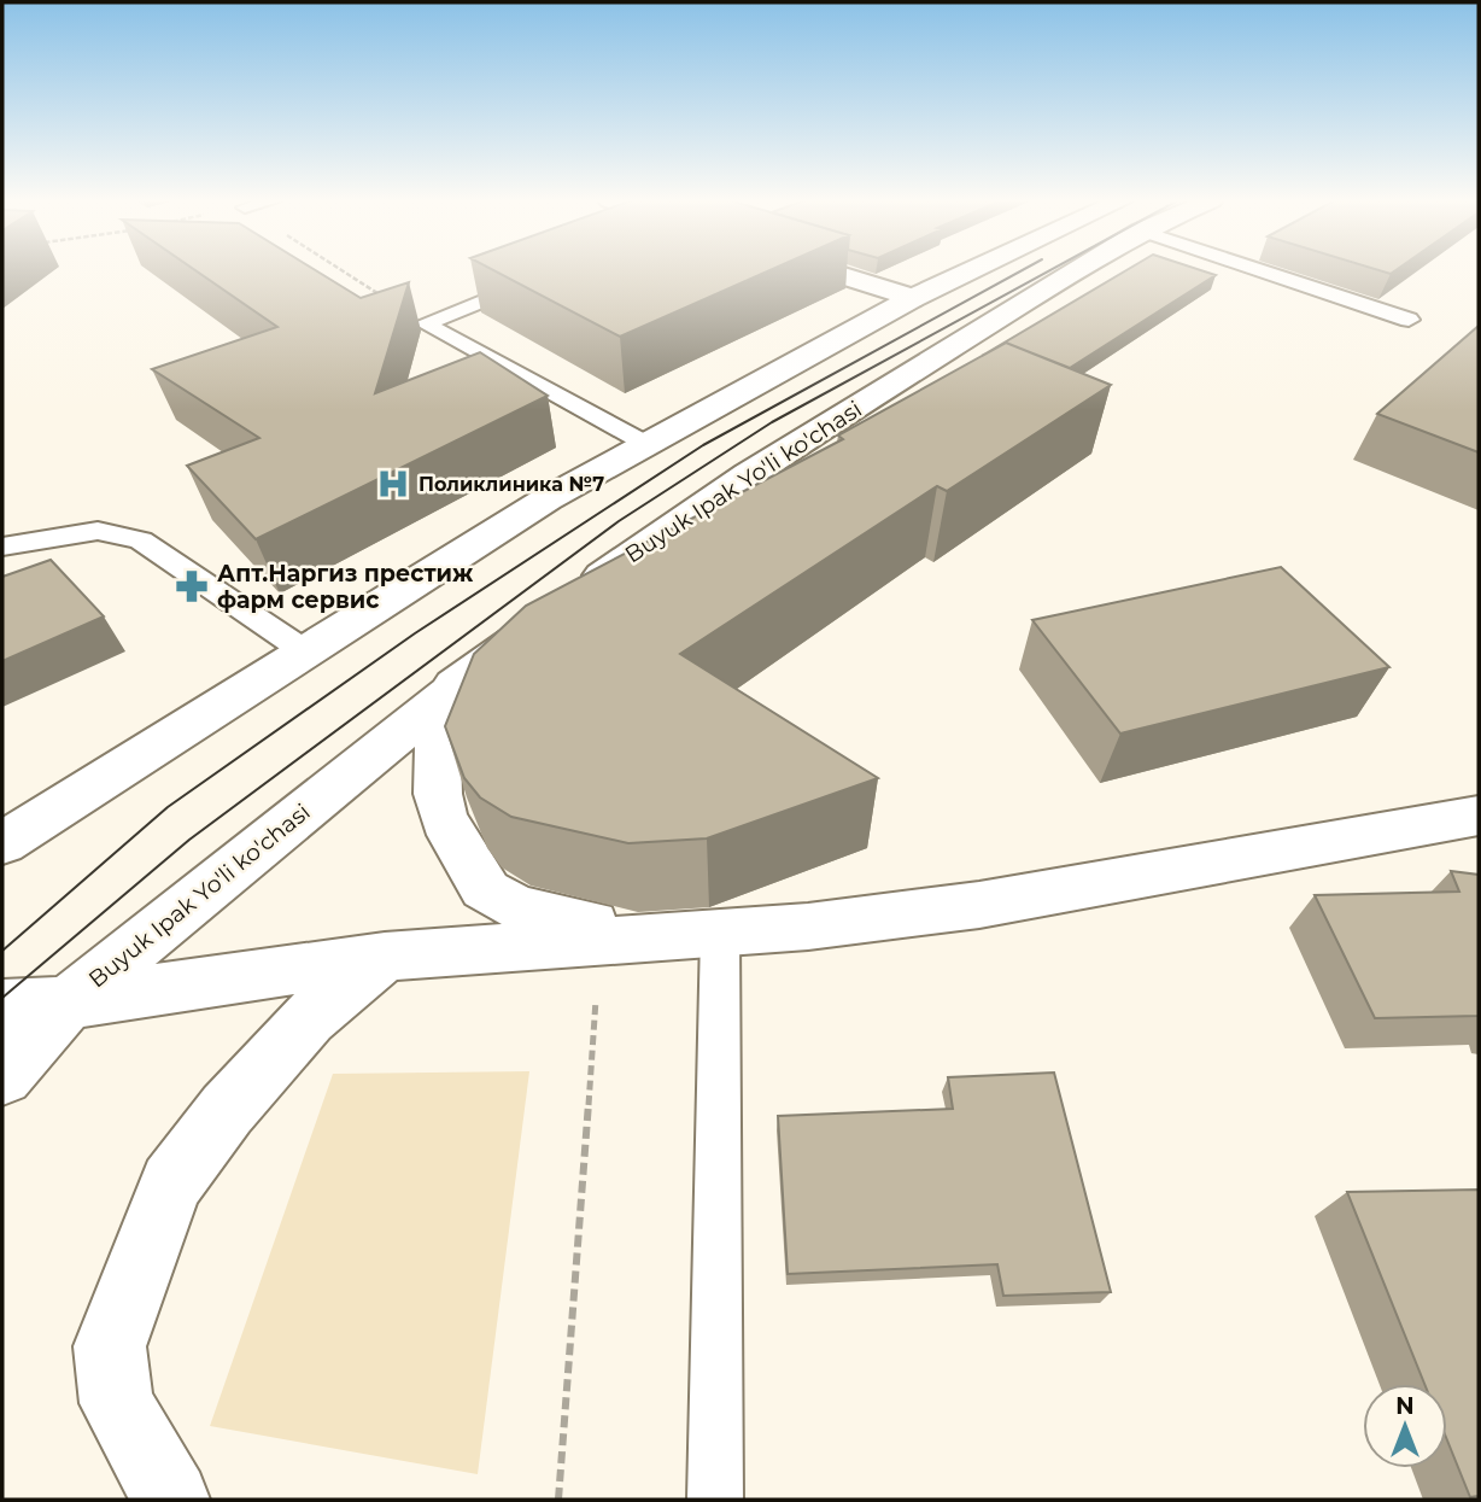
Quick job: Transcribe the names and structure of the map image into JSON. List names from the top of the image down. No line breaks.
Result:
{"streets":{"main road":["Buyuk Ipak Yo'li ko'chasi"]},"places":{"hospital":["Поликлиника №7"],"pharmacy":["Апт.Наргиз престиж фарм сервис"]},"north":"top"}
